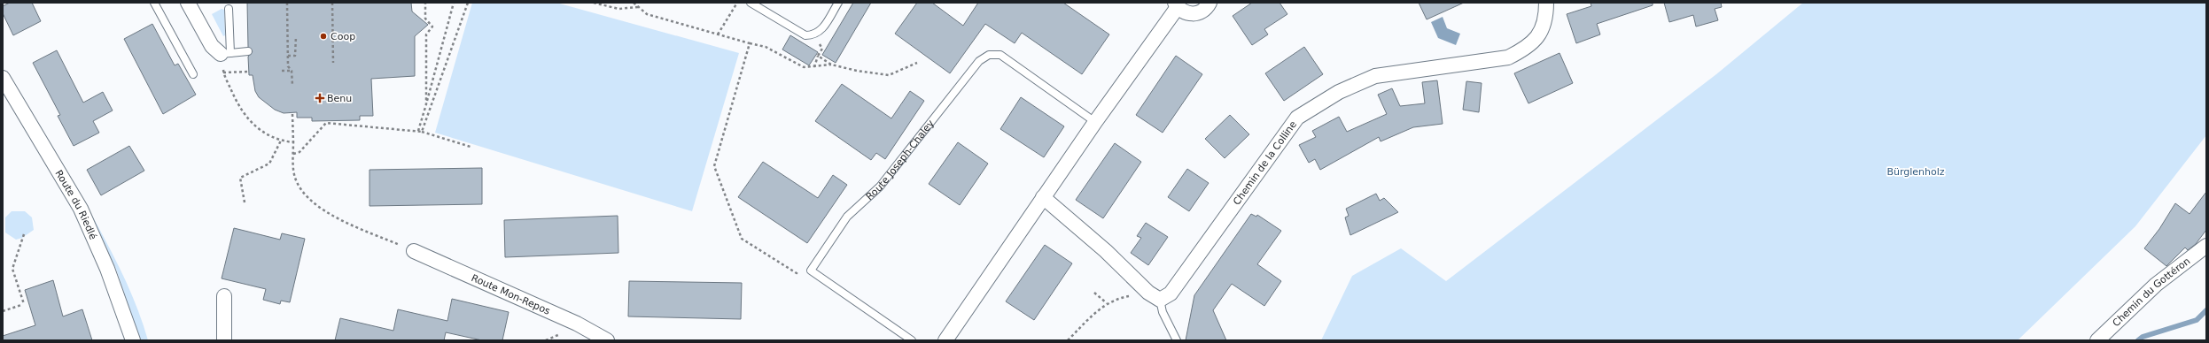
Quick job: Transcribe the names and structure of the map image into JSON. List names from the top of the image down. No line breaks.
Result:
{"streets":{"street":["Chemin de la Colline","Route du Riedlé","Chemin du Gottéron","Route Mon-Repos"],"lane":["Route Joseph-Chaley"]},"parks":["Bürglenholz"],"places":{"other":["Coop"],"health":["Benu"]}}
